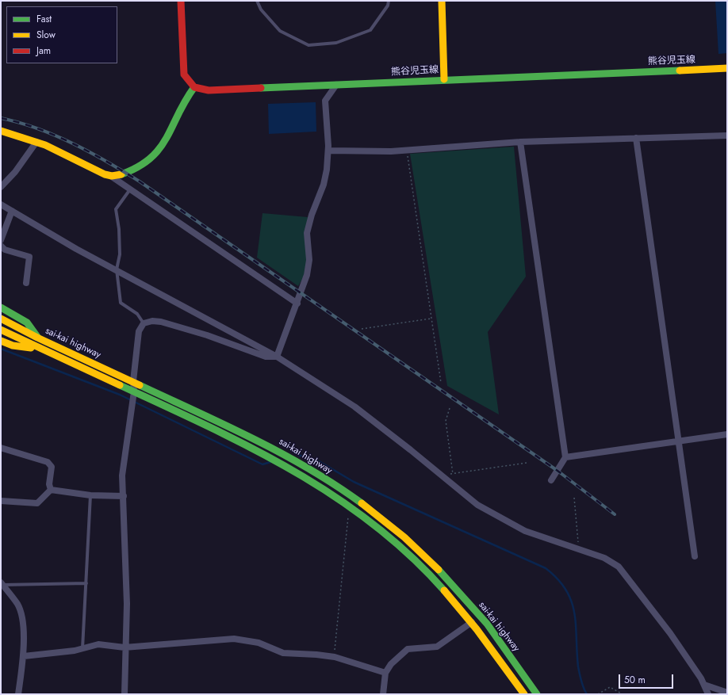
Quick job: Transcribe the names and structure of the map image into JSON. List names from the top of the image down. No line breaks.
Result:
{"streets":{"main road":["熊谷児玉線","sai-kai highway"]},"legend":["Fast","Slow","Jam"],"scale_bar":"50 m"}
